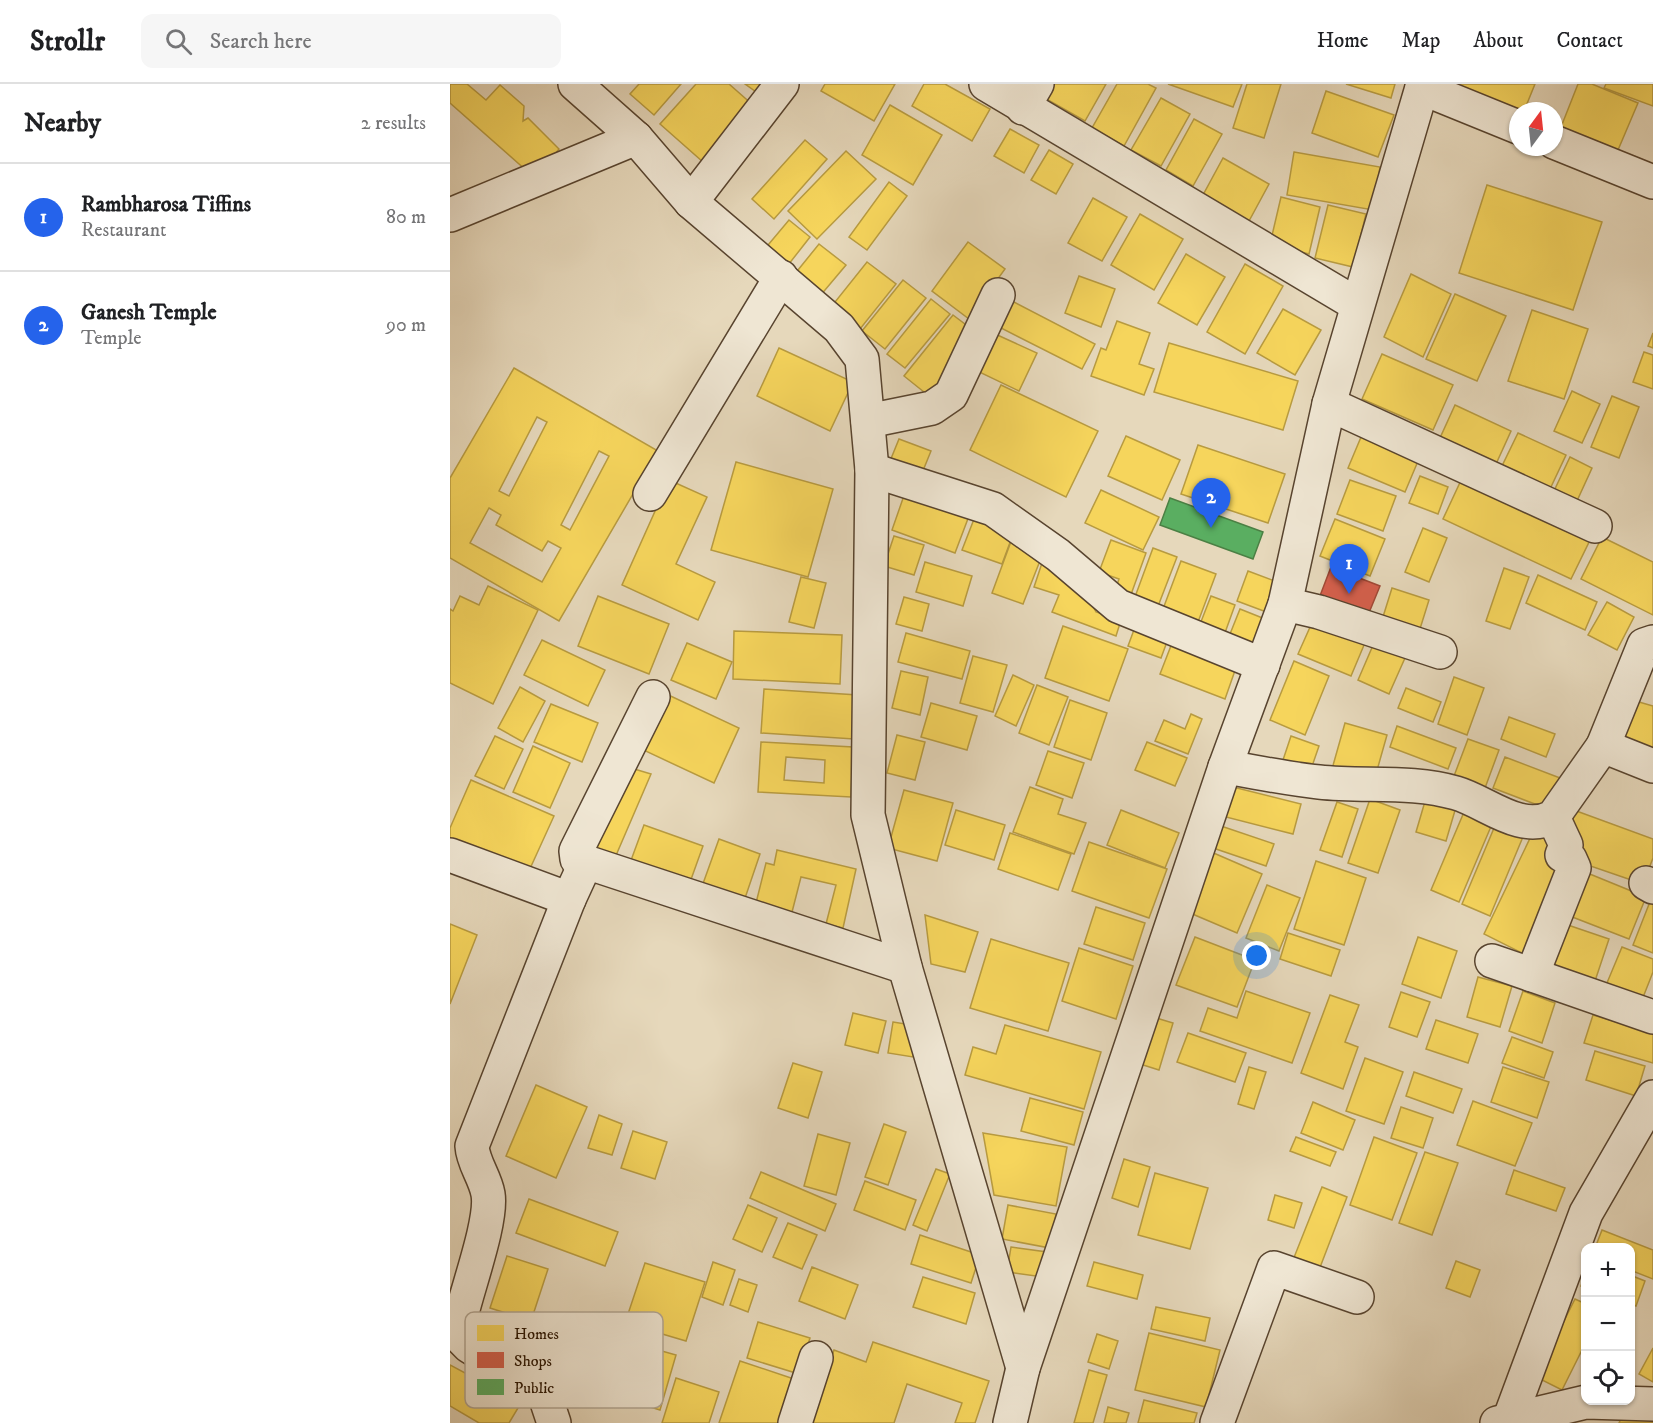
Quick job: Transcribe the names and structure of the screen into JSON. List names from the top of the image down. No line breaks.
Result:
{"legend":["Homes","Shops","Public"],"north":"top","page":{"header":"Strollr","search":"Search here","nav":["Home","Map","About","Contact"],"heading":["Nearby","2 results"],"list":[{"mark":"1","name":"Rambharosa Tiffins","note":"Restaurant","value":"80 m"},{"mark":"2","name":"Ganesh Temple","note":"Temple","value":"90 m"}],"pins":["2","1"],"map_buttons":["+","−"]}}
